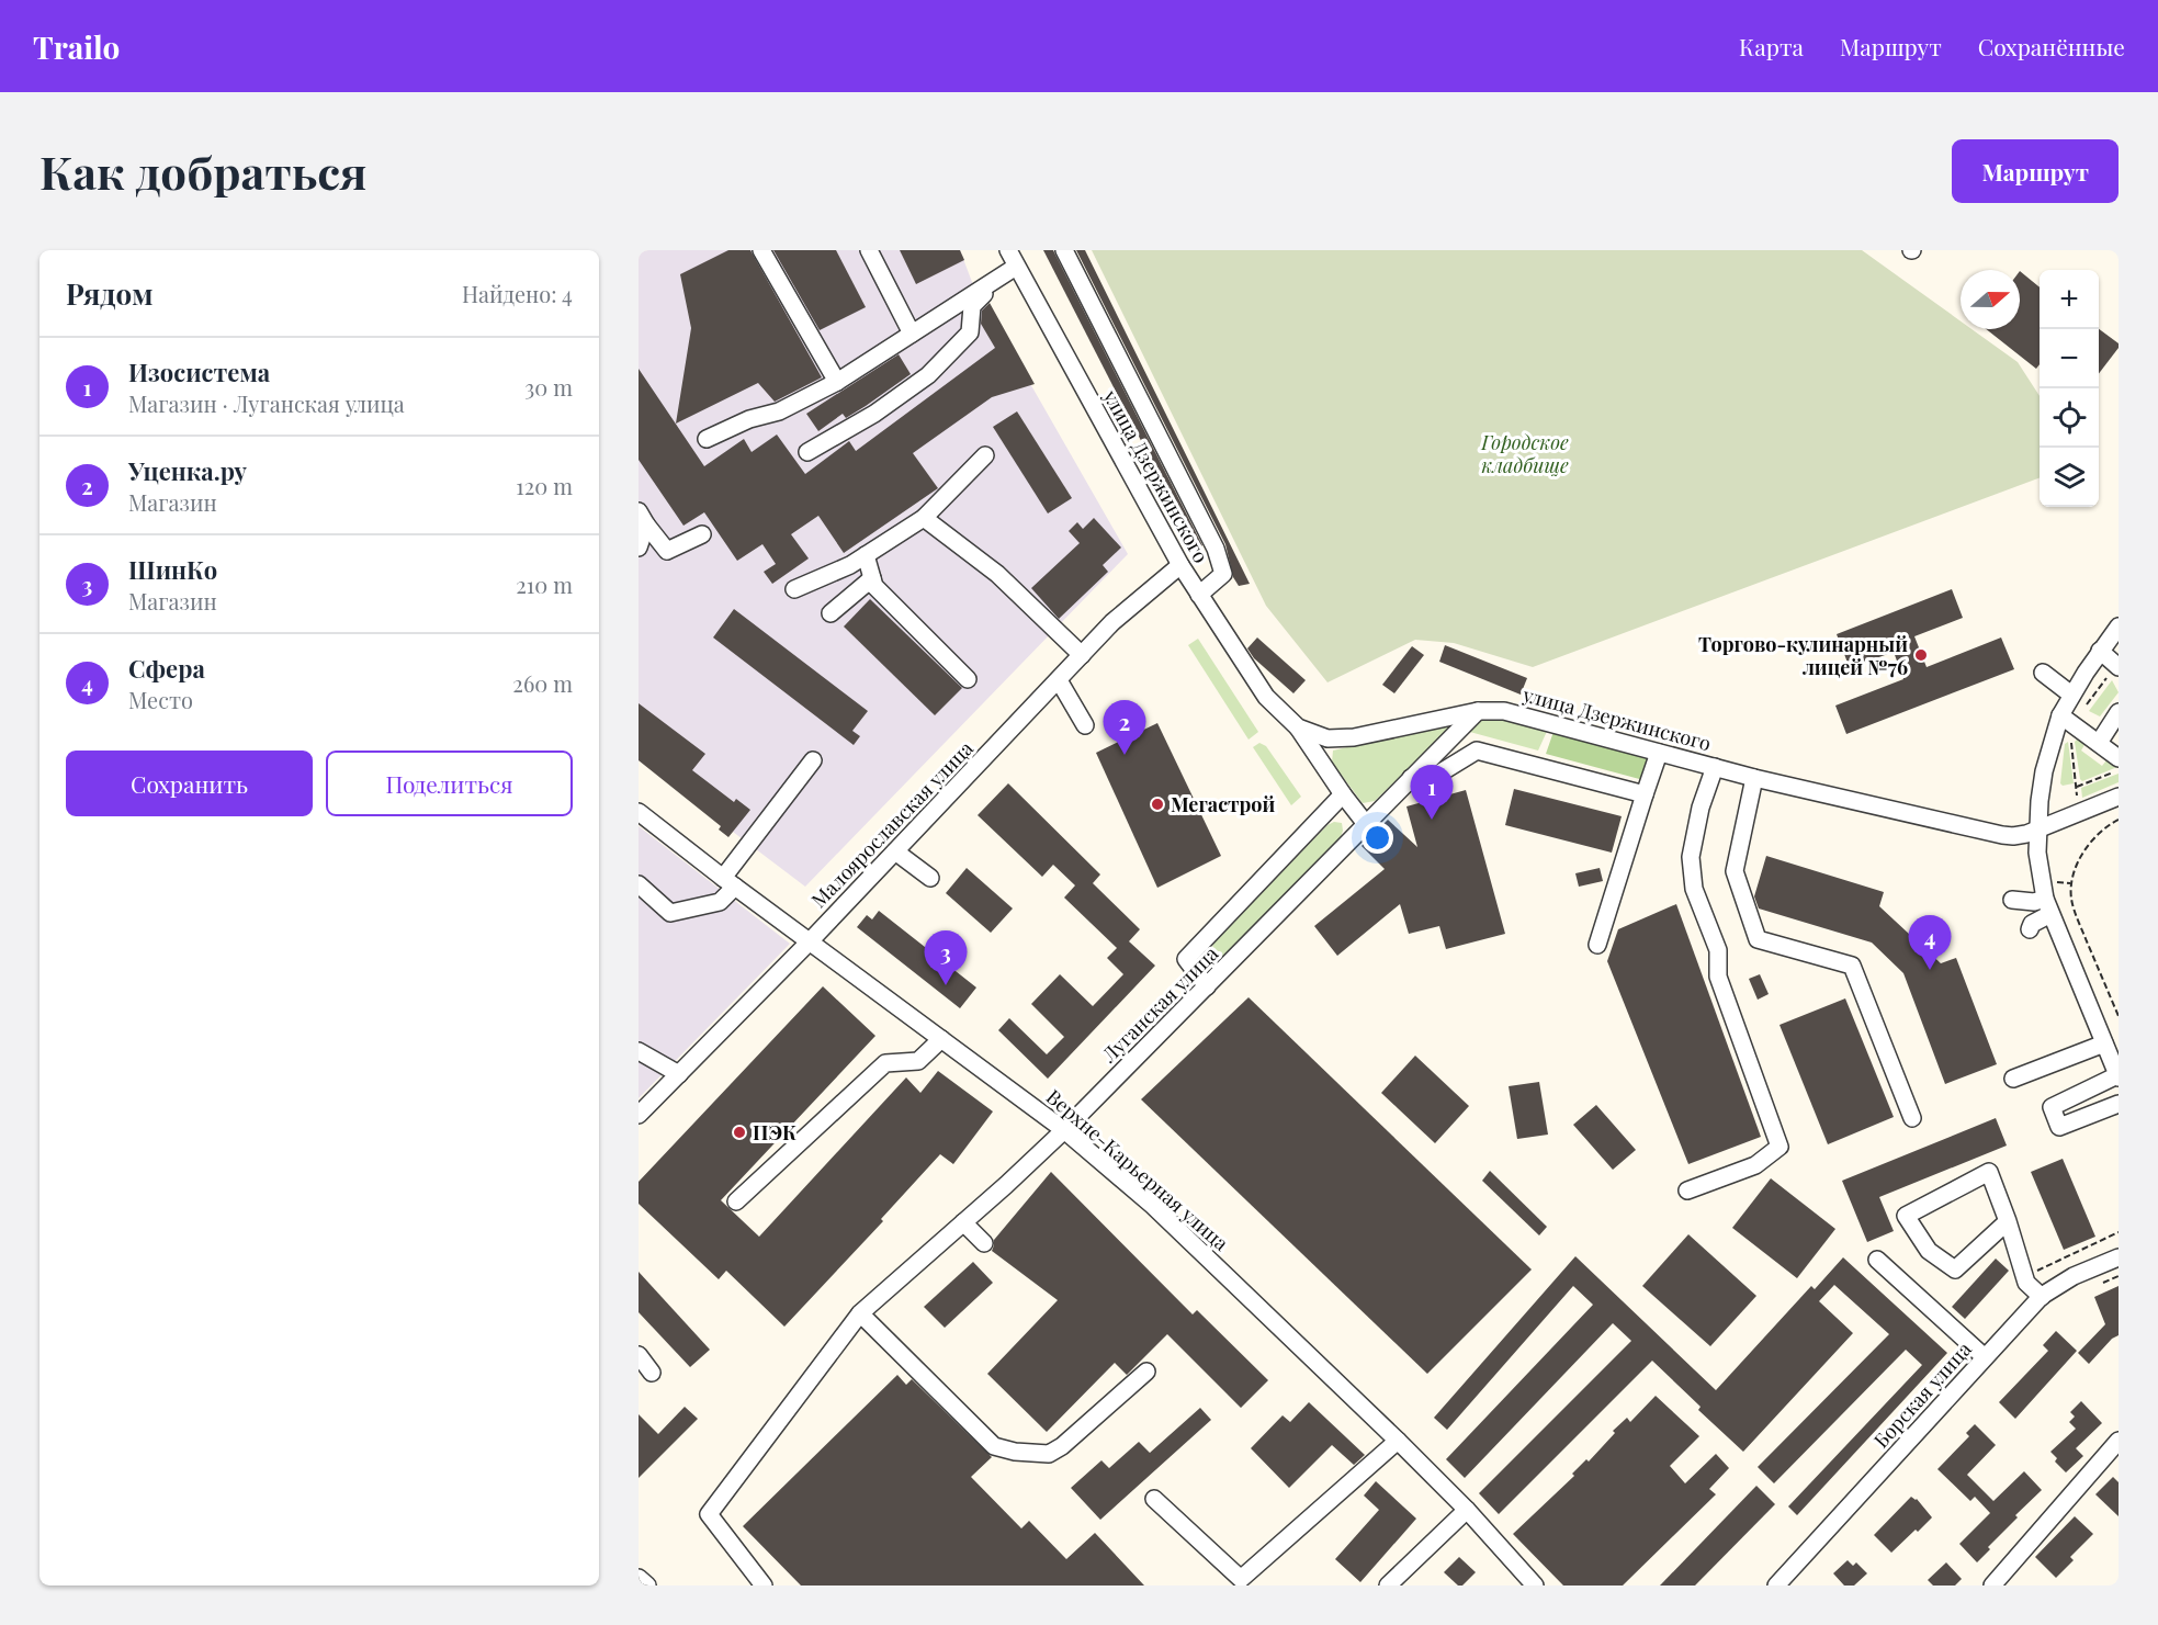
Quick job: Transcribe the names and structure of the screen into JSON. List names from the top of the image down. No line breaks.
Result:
{"streets":{"street":["улица Дзержинского","Малоярославская улица","Луганская улица","Верхне-Карьерная улица","Борская улица"]},"crossings":[["улица Дзержинского","Малоярославская улица"],["улица Дзержинского","Луганская улица"],["Малоярославская улица","Верхне-Карьерная улица"],["Луганская улица","Верхне-Карьерная улица"]],"parks":["Городское кладбище"],"places":["Торгово-кулинарный лицей №76","Мегастрой","ПЭК"],"north":"right","page":{"header":"Trailo","nav":["Карта","Маршрут","Сохранённые"],"buttons":["Маршрут",["Сохранить","Поделиться"]],"title":"Как добраться","heading":["Рядом","Найдено: 4"],"map_buttons":["+","−"],"list":[{"mark":"1","name":"Изосистема","note":"Магазин · Луганская улица","value":"30 m"},{"mark":"2","name":"Уценка.ру","note":"Магазин","value":"120 m"},{"mark":"3","name":"ШинКо","note":"Магазин","value":"210 m"},{"mark":"4","name":"Сфера","note":"Место","value":"260 m"}],"pins":["2","1","4","3"]}}
